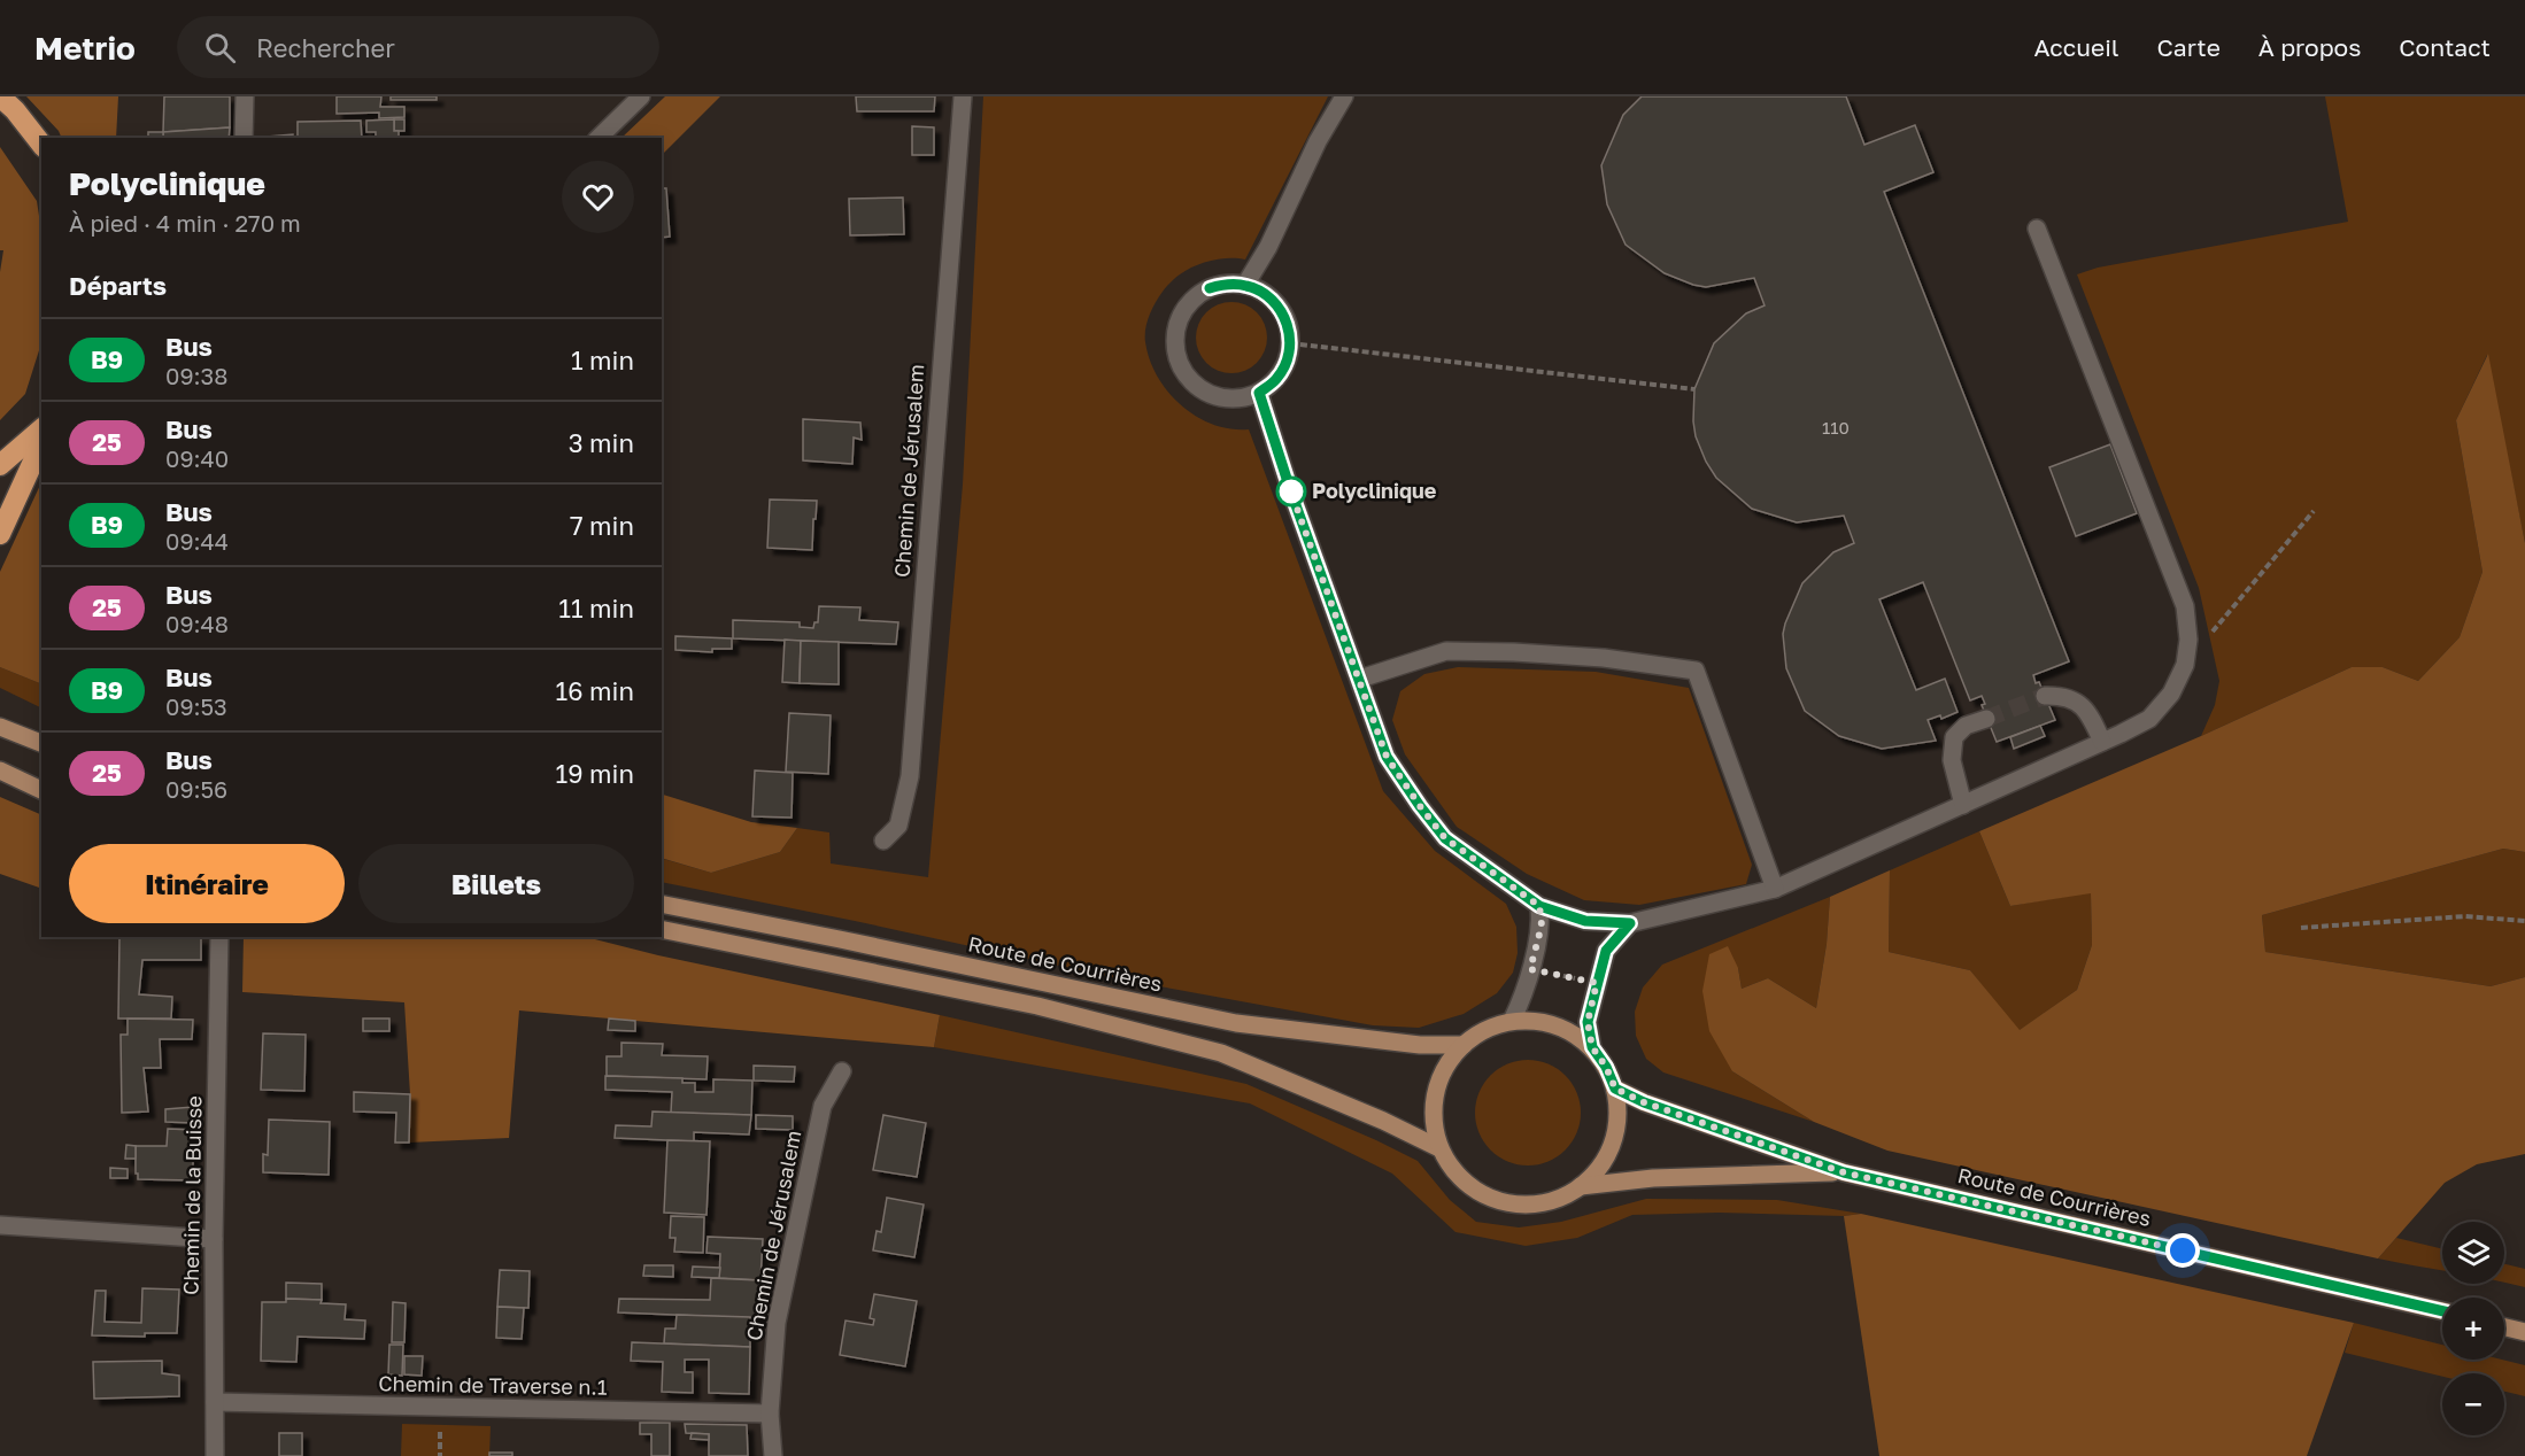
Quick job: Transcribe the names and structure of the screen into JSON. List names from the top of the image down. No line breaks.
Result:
{"streets":{"main road":["Route de Courrières"],"street":["Chemin de Jérusalem","Chemin de la Buisse","Chemin de Traverse n.1"]},"crossings":[["Chemin de Jérusalem","Chemin de Traverse n.1"],["Chemin de la Buisse","Chemin de Traverse n.1"]],"places":["Polyclinique"],"lines":["bus line B9"],"house_numbers":["110"],"page":{"header":"Metrio","search":"Rechercher","nav":["Accueil","Carte","À propos","Contact"],"heading":[["Polyclinique","À pied · 4 min · 270 m"],"Départs"],"list":[{"mark":"B9","name":"Bus","note":"09:38","value":"1 min"},{"mark":"25","name":"Bus","note":"09:40","value":"3 min"},{"mark":"B9","name":"Bus","note":"09:44","value":"7 min"},{"mark":"25","name":"Bus","note":"09:48","value":"11 min"},{"mark":"B9","name":"Bus","note":"09:53","value":"16 min"},{"mark":"25","name":"Bus","note":"09:56","value":"19 min"}],"buttons":["Itinéraire","Billets"],"map_buttons":["+","−"]}}
